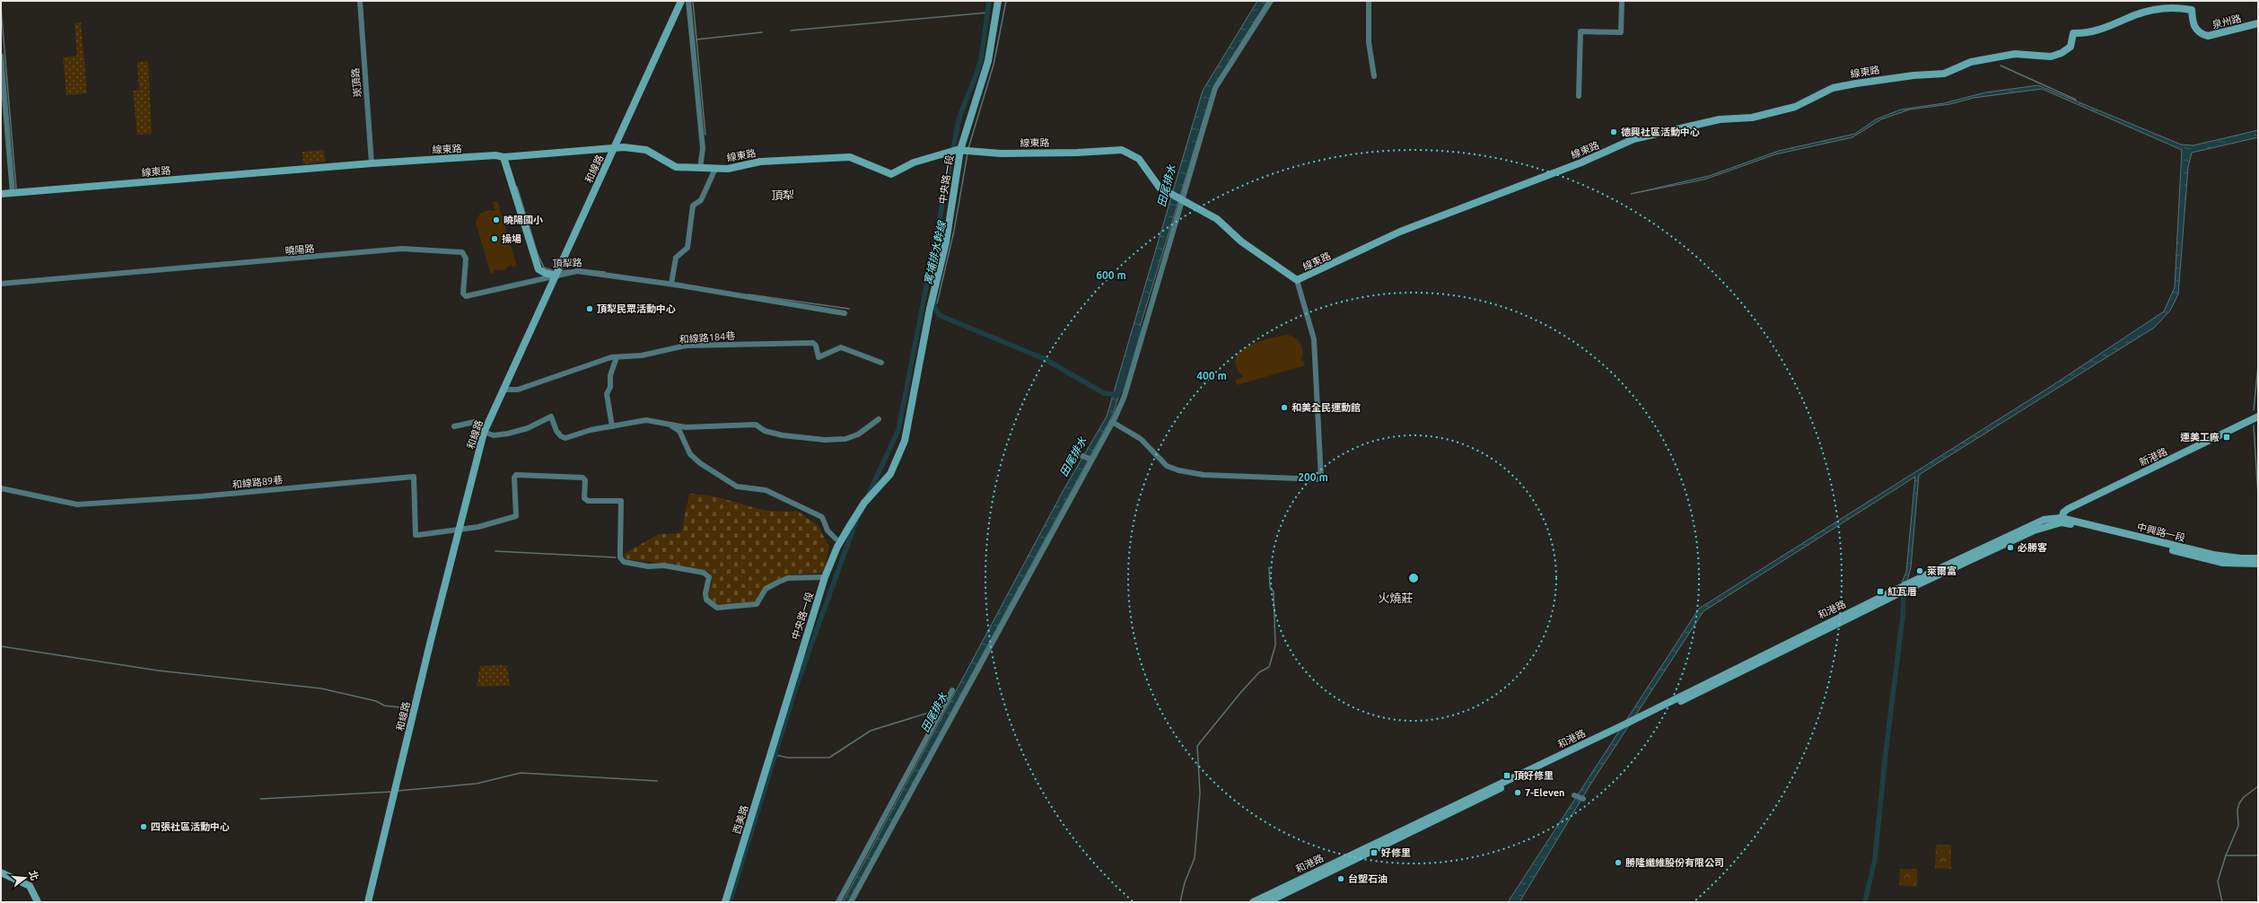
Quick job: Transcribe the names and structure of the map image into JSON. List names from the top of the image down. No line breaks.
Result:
{"streets":{"street":["泉州路","線東路","崁頂路","和線路","中央路一段","曉陽路","頂犁路","和線路184巷","新港路","和線路89巷","中興路一段","和港路","西美路"]},"crossings":[["泉州路","線東路"],["線東路","崁頂路"],["線東路","和線路"],["線東路","中央路一段"],["線東路","頂犁路"],["和線路","曉陽路"],["和線路","頂犁路"],["和線路","和線路184巷"],["和線路","和線路89巷"],["中央路一段","西美路"],["曉陽路","頂犁路"],["新港路","中興路一段"],["新港路","和港路"]],"districts":["頂犁","火燒莊"],"water":["田尾排水","寓埔排水幹線"],"places":{"other":["德興社區活動中心","曉陽國小","操場","頂犁民眾活動中心","和美全民運動館","必勝客","萊爾富","7-Eleven","四張社區活動中心","勝隆纖維股份有限公司","台塑石油"],"transit":["連美工廠","紅瓦厝","頂好修里","好修里"]},"north":"right","rings":["600 m","400 m","200 m"]}
